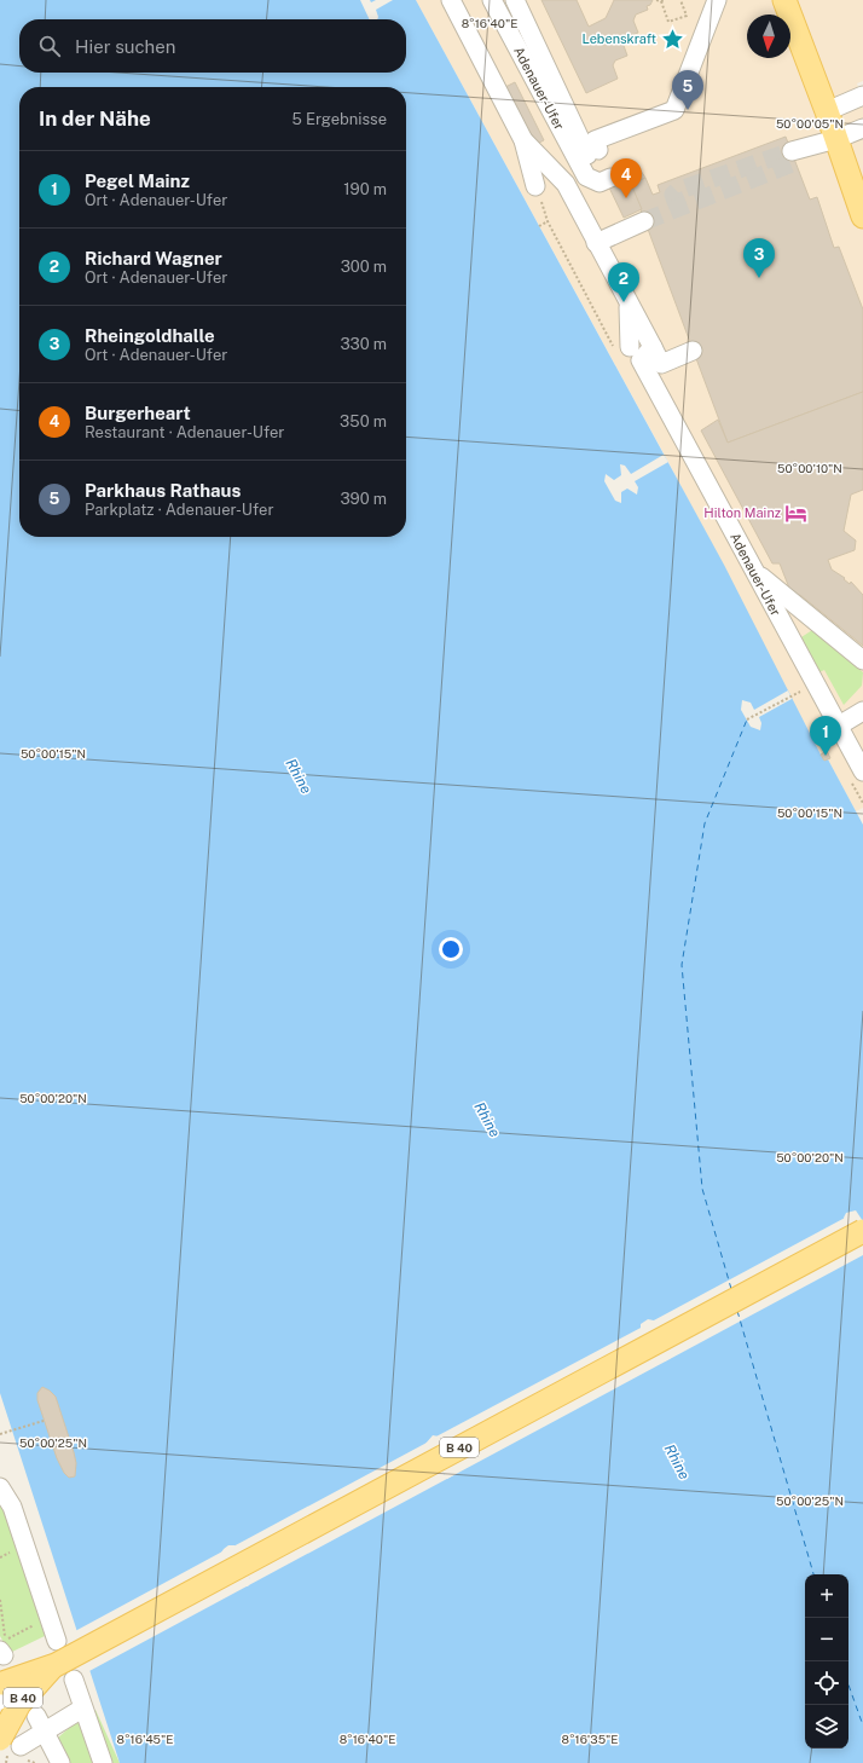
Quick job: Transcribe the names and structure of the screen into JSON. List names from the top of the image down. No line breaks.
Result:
{"streets":{"main road":["B 40"],"street":["Adenauer-Ufer"]},"water":["Rhine"],"places":{"place":["Lebenskraft"],"hotel":["Hilton Mainz"]},"north":"bottom","page":{"search":"Hier suchen","pins":["5","4","3","2","1"],"heading":["In der Nähe","5 Ergebnisse"],"list":[{"mark":"1","name":"Pegel Mainz","note":"Ort · Adenauer-Ufer","value":"190 m"},{"mark":"2","name":"Richard Wagner","note":"Ort · Adenauer-Ufer","value":"300 m"},{"mark":"3","name":"Rheingoldhalle","note":"Ort · Adenauer-Ufer","value":"330 m"},{"mark":"4","name":"Burgerheart","note":"Restaurant · Adenauer-Ufer","value":"350 m"},{"mark":"5","name":"Parkhaus Rathaus","note":"Parkplatz · Adenauer-Ufer","value":"390 m"}],"map_buttons":["+","−"]},"coordinates":["8°16'40\"E","50°00'05\"N","50°00'10\"N","50°00'15\"N","50°00'20\"N","50°00'25\"N","8°16'45\"E","8°16'35\"E"]}
